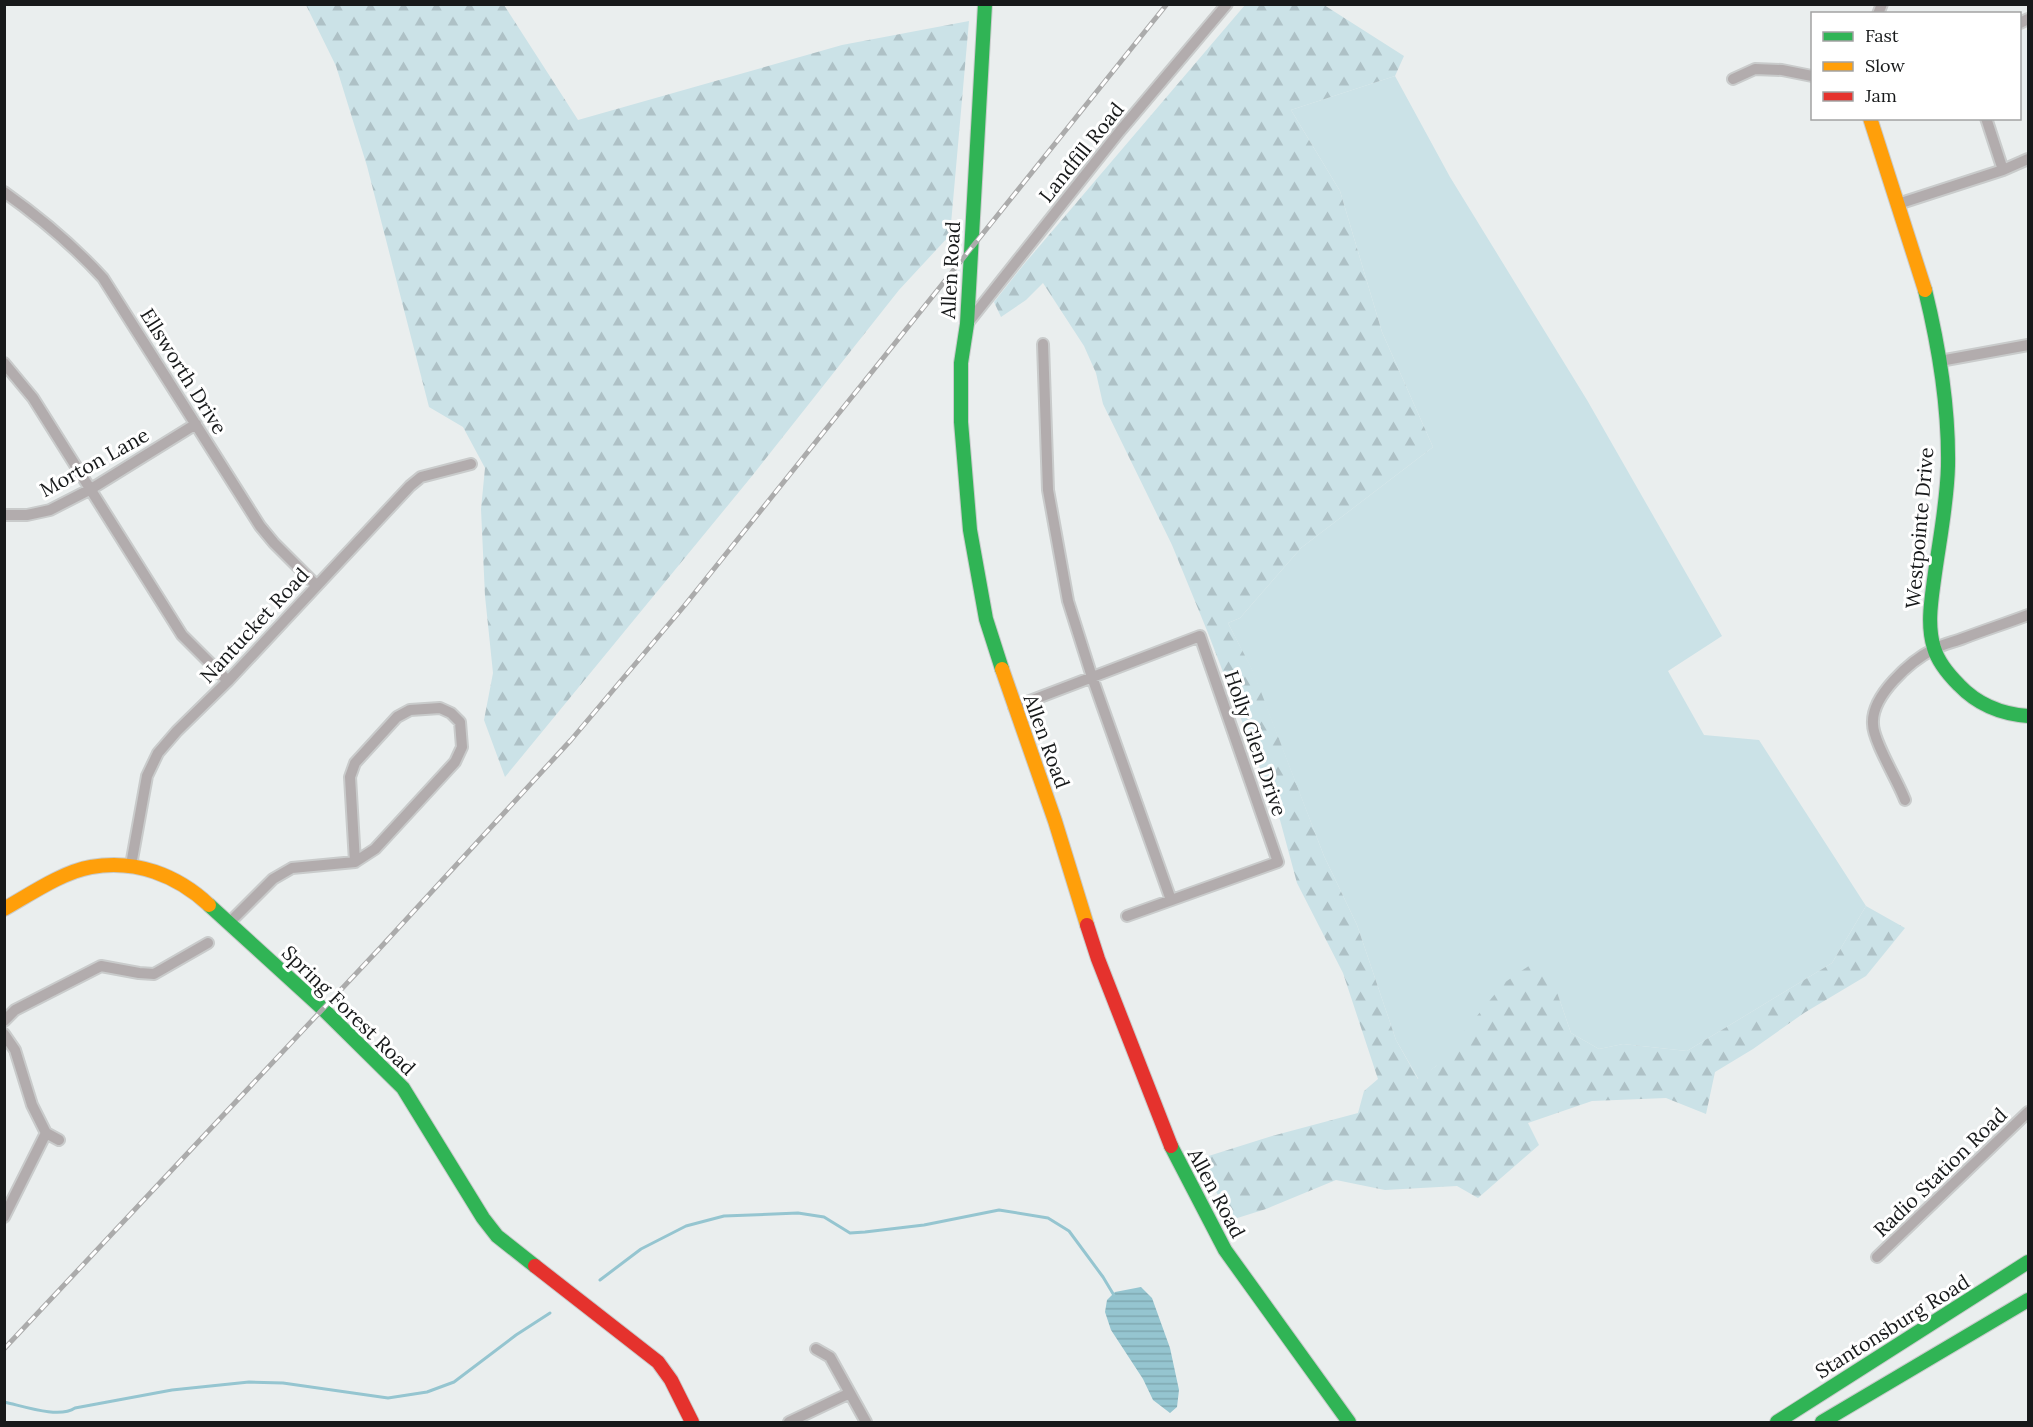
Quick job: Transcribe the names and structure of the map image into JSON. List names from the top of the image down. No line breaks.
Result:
{"streets":{"main road":["Allen Road","Westpointe Drive","Spring Forest Road","Stantonsburg Road"],"street":["Landfill Road","Ellsworth Drive","Morton Lane","Nantucket Road","Holly Glen Drive","Radio Station Road"]},"crossings":[["Landfill Road","Allen Road"],["Allen Road","Holly Glen Drive"],["Ellsworth Drive","Morton Lane"],["Ellsworth Drive","Nantucket Road"],["Nantucket Road","Spring Forest Road"]],"legend":["Fast","Slow","Jam"]}
